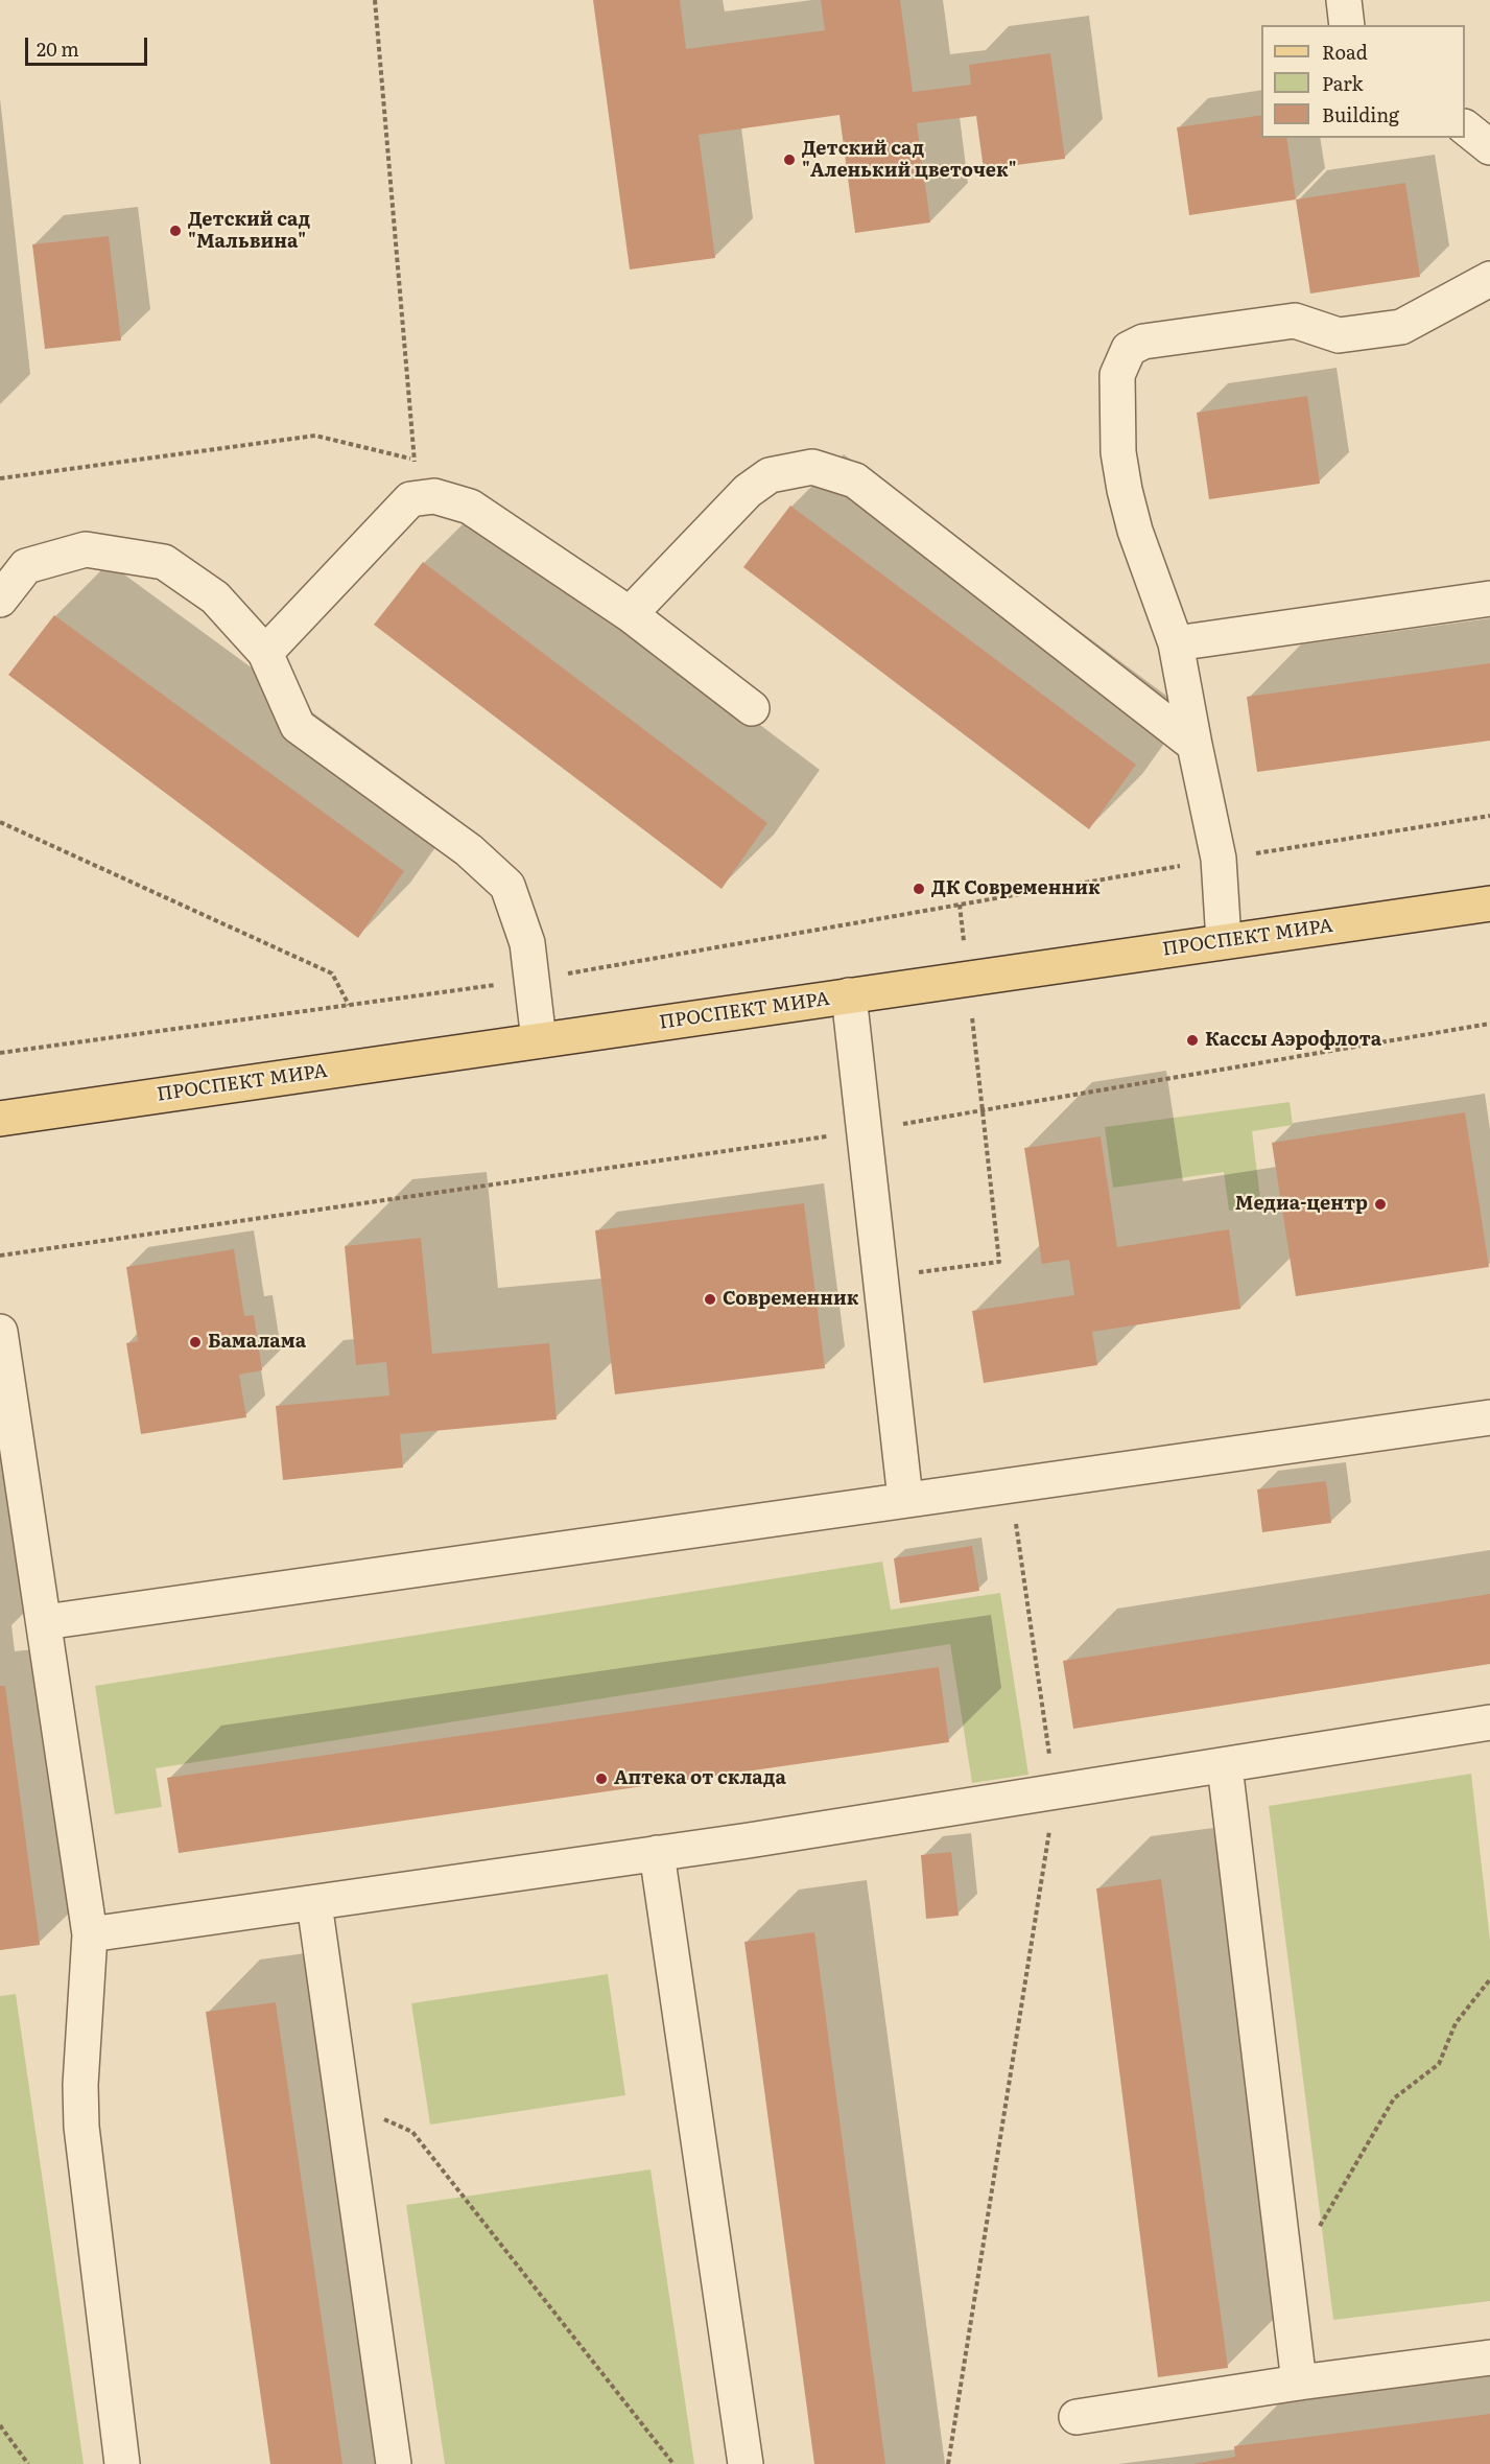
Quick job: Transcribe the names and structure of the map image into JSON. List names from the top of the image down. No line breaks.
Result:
{"streets":{"main road":["ПРОСПЕКТ МИРА"]},"places":["Детский сад \"Аленький цветочек\"","Детский сад \"Мальвина\"","ДК Современник","Кассы Аэрофлота","Медиа-центр","Современник","Бамалама","Аптека от склада"],"legend":["Road","Park","Building"],"scale_bar":"20 m"}
